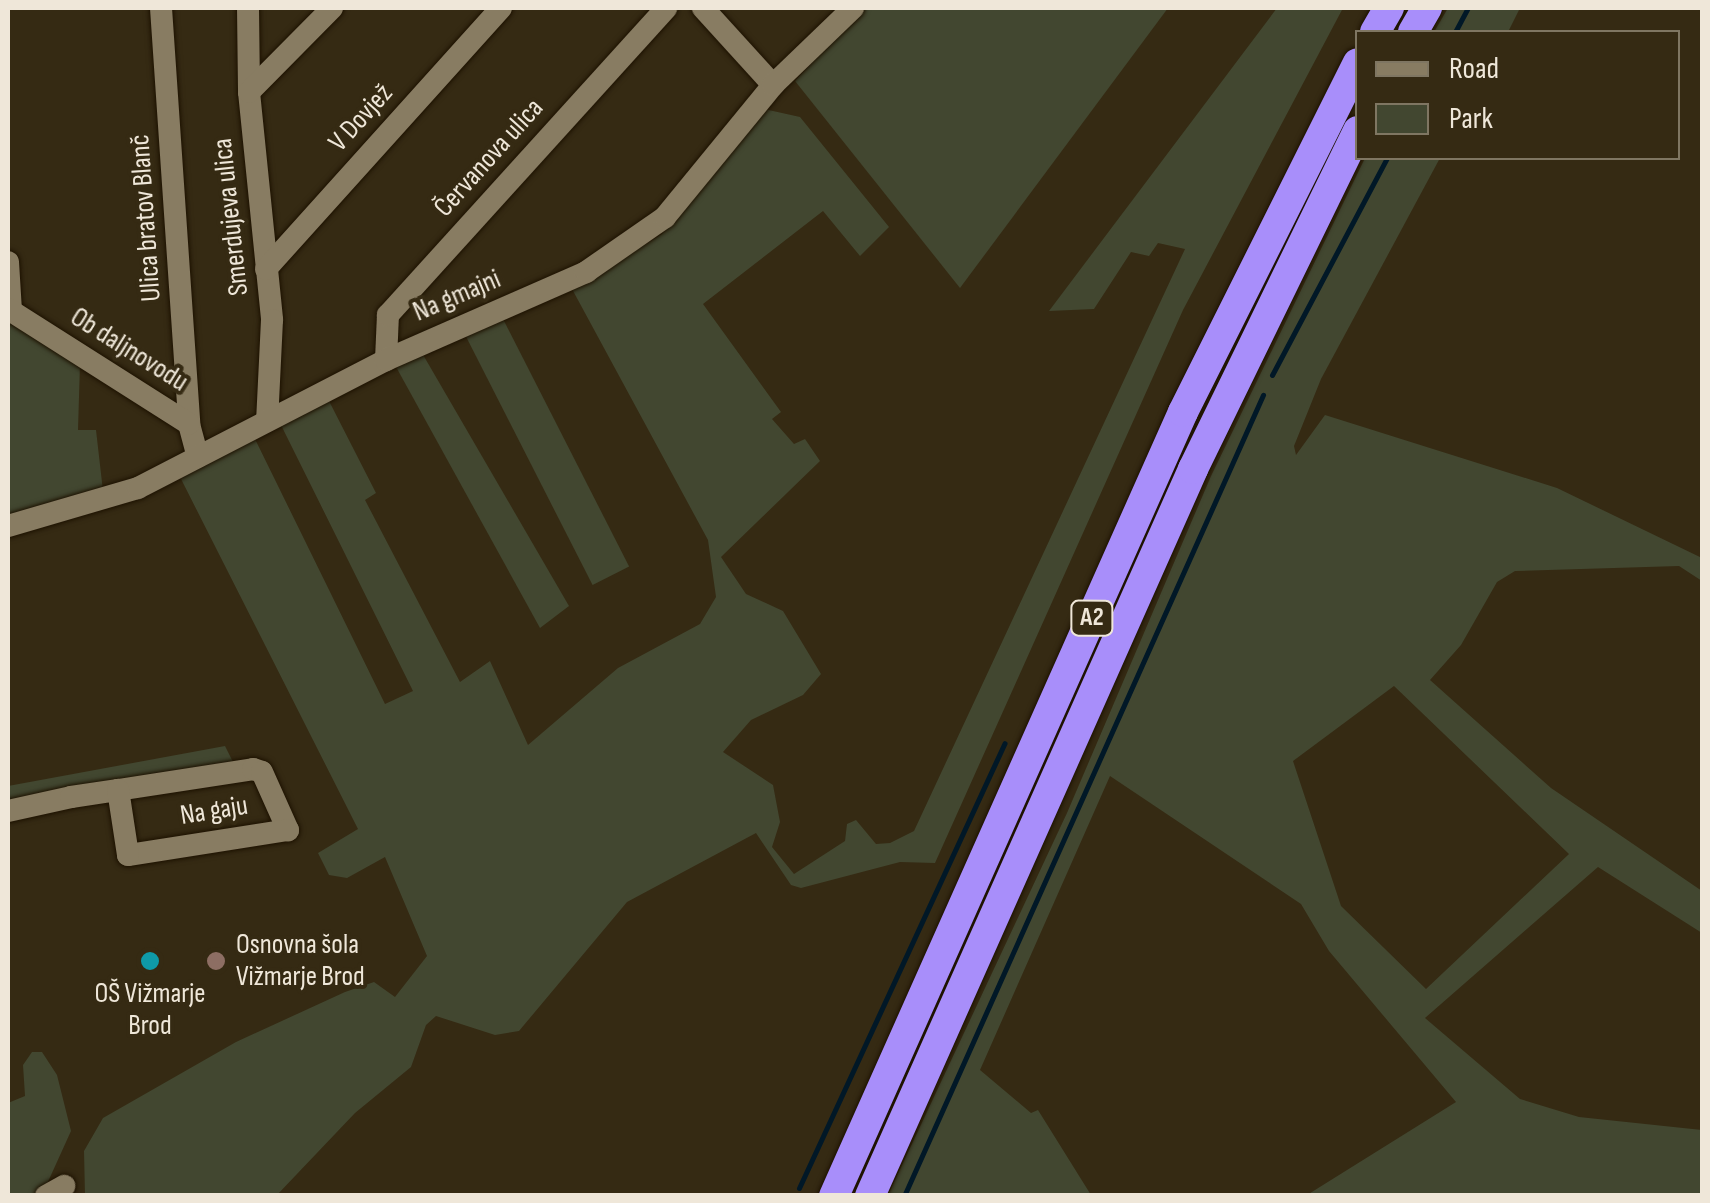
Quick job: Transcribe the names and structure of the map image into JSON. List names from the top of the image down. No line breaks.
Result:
{"streets":{"highway":["A2"],"street":["V Dovjež","Červanova ulica","Smerdujeva ulica","Ulica bratov Blanč","Na gmajni","Ob daljnovodu","Na gaju"]},"crossings":[["V Dovjež","Smerdujeva ulica"],["Červanova ulica","Na gmajni"],["Smerdujeva ulica","Na gmajni"],["Ulica bratov Blanč","Ob daljnovodu"],["Na gmajni","Ob daljnovodu"]],"places":["OŠ Vižmarje Brod","Osnovna šola Vižmarje Brod"],"legend":["Road","Park"]}
